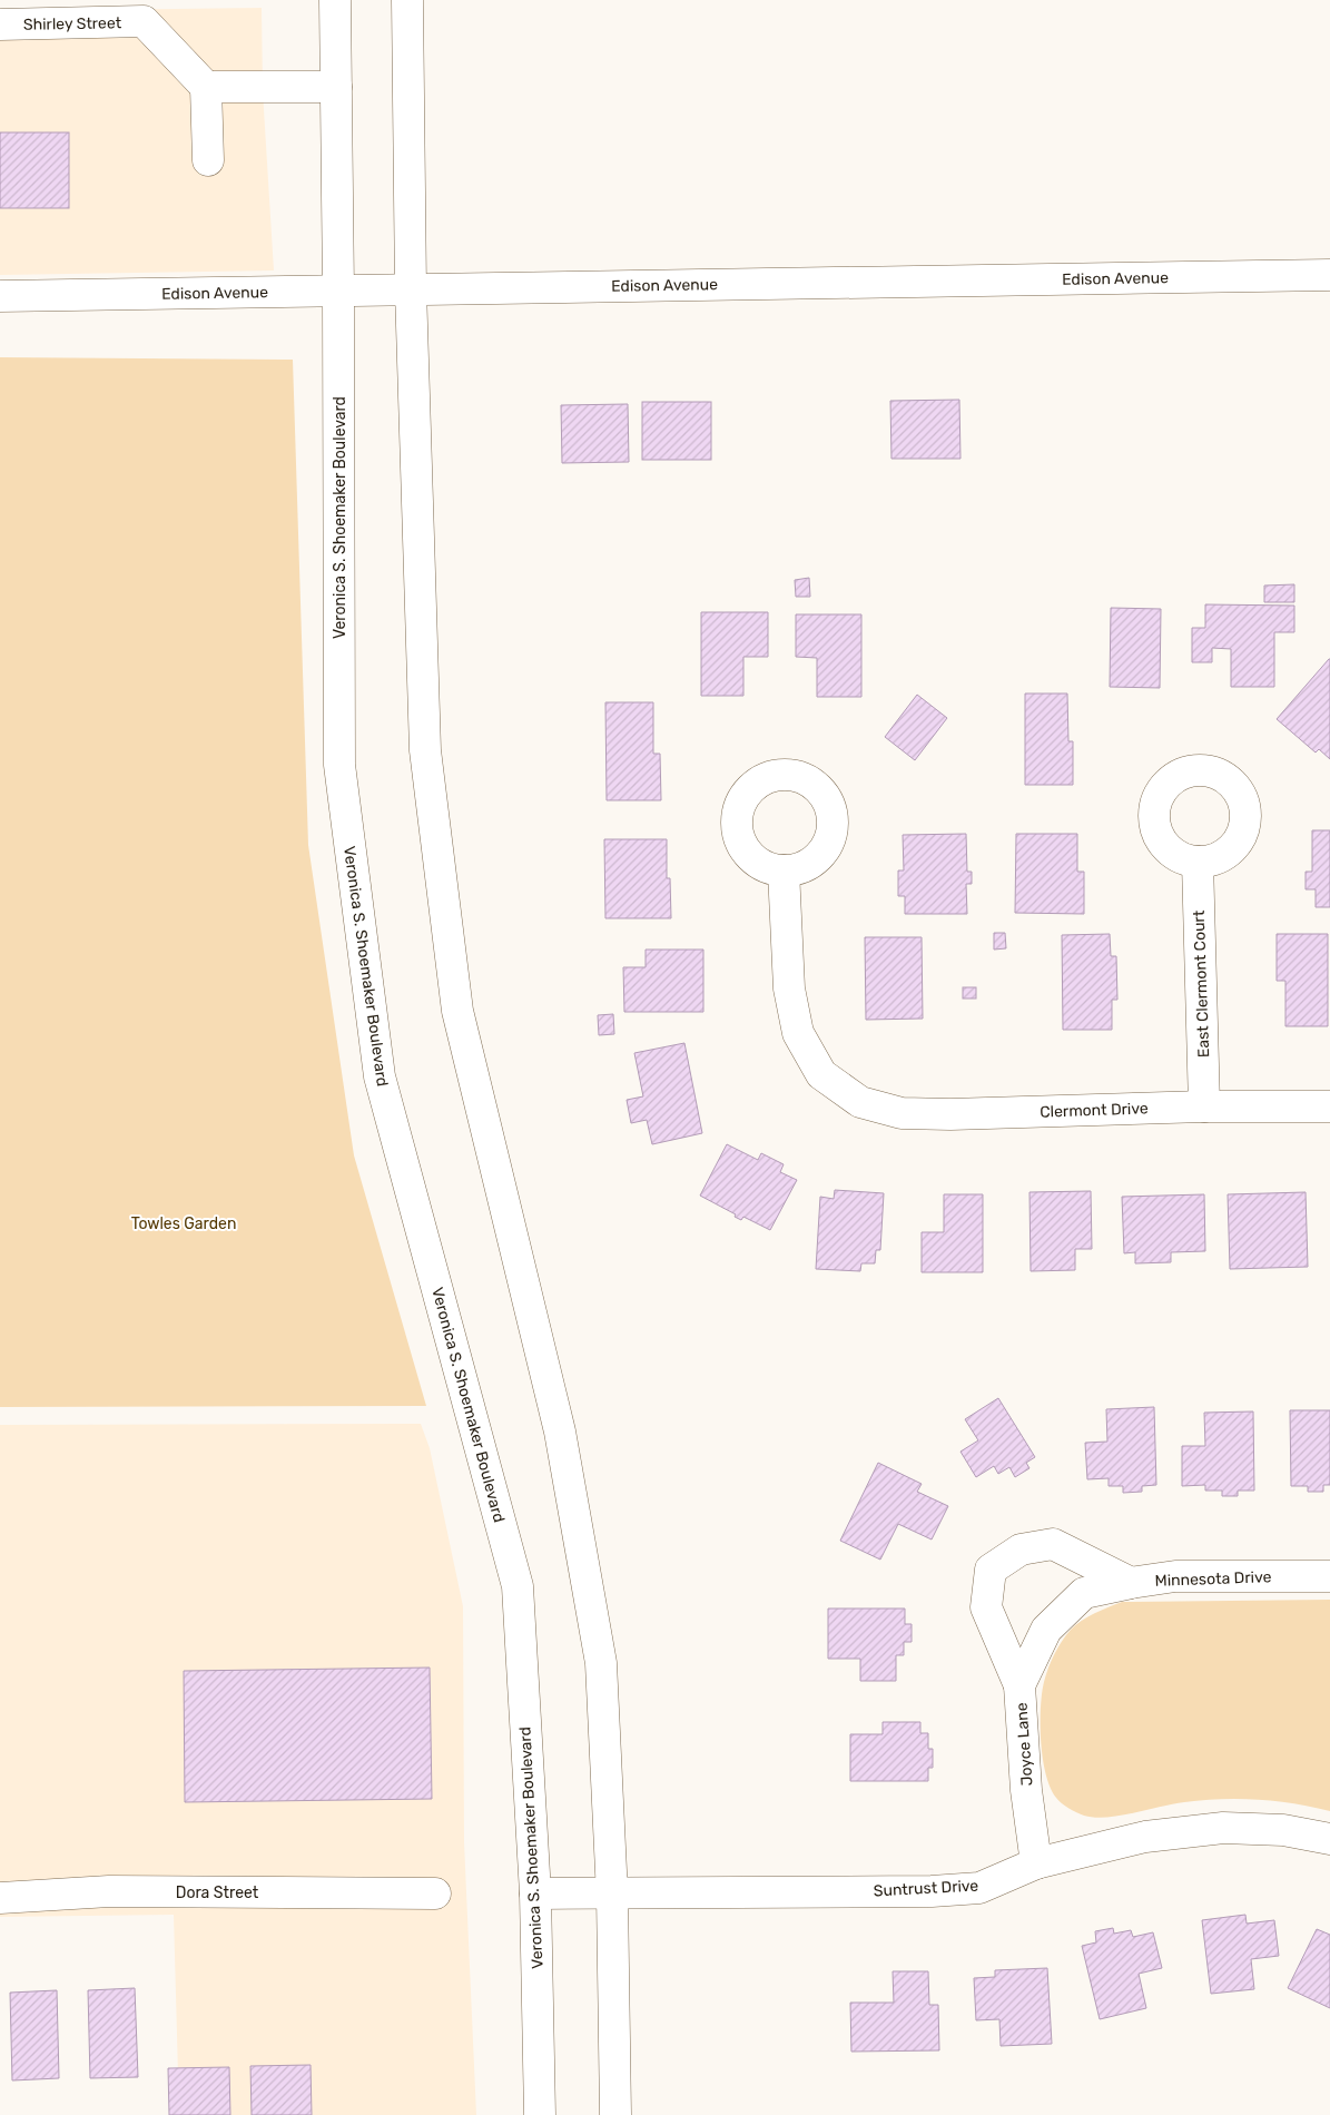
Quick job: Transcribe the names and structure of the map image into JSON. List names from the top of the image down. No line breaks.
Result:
{"streets":{"street":["Shirley Street","Edison Avenue","Veronica S. Shoemaker Boulevard","East Clermont Court","Clermont Drive","Minnesota Drive","Joyce Lane","Suntrust Drive","Dora Street"]},"crossings":[["Edison Avenue","Veronica S. Shoemaker Boulevard"],["East Clermont Court","Clermont Drive"],["Minnesota Drive","Joyce Lane"],["Joyce Lane","Suntrust Drive"]],"parks":["Towles Garden"]}
